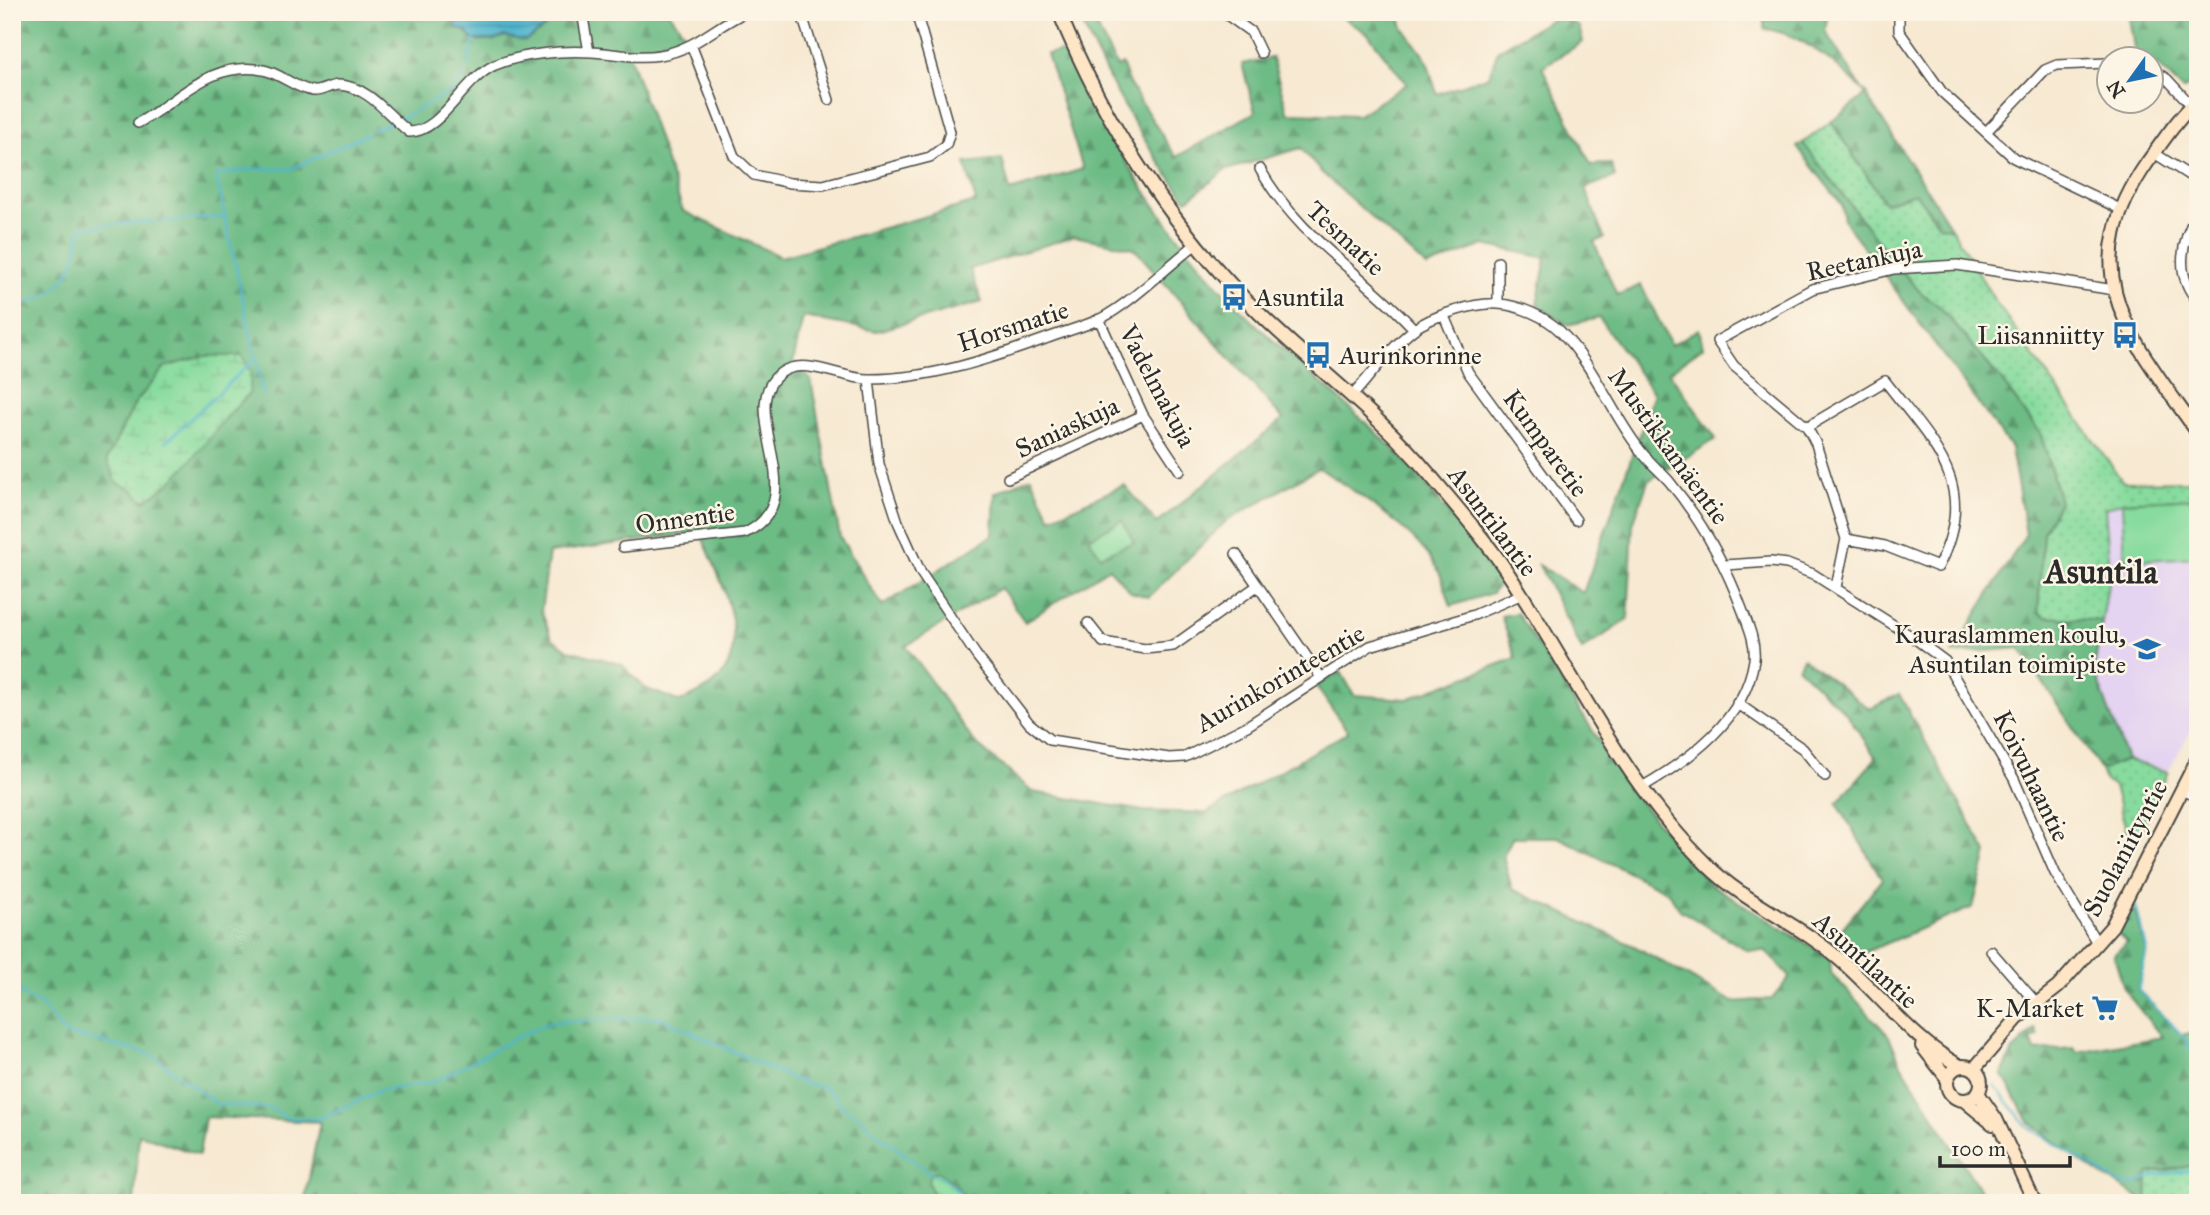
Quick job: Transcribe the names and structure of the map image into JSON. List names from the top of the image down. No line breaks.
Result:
{"streets":{"street":["Tesmatie","Reetankuja","Horsmatie","Vadelmakuja","Saniaskuja","Kumparetie","Mustikkamäentie","Onnentie","Asuntilantie","Aurinkorinteentie","Koivuhaantie","Suolaniityntie"]},"crossings":[["Tesmatie","Mustikkamäentie"],["Horsmatie","Vadelmakuja"],["Horsmatie","Onnentie"],["Horsmatie","Asuntilantie"],["Horsmatie","Aurinkorinteentie"],["Vadelmakuja","Saniaskuja"],["Kumparetie","Mustikkamäentie"],["Mustikkamäentie","Asuntilantie"],["Mustikkamäentie","Koivuhaantie"],["Asuntilantie","Aurinkorinteentie"],["Asuntilantie","Suolaniityntie"],["Koivuhaantie","Suolaniityntie"]],"districts":["Asuntila"],"places":{"bus stop":["Asuntila","Liisanniitty","Aurinkorinne"],"school or university":["Kauraslammen koulu, Asuntilan toimipiste"],"supermarket":["K-Market"]},"scale_bar":"100 m","north":"bottom left"}
